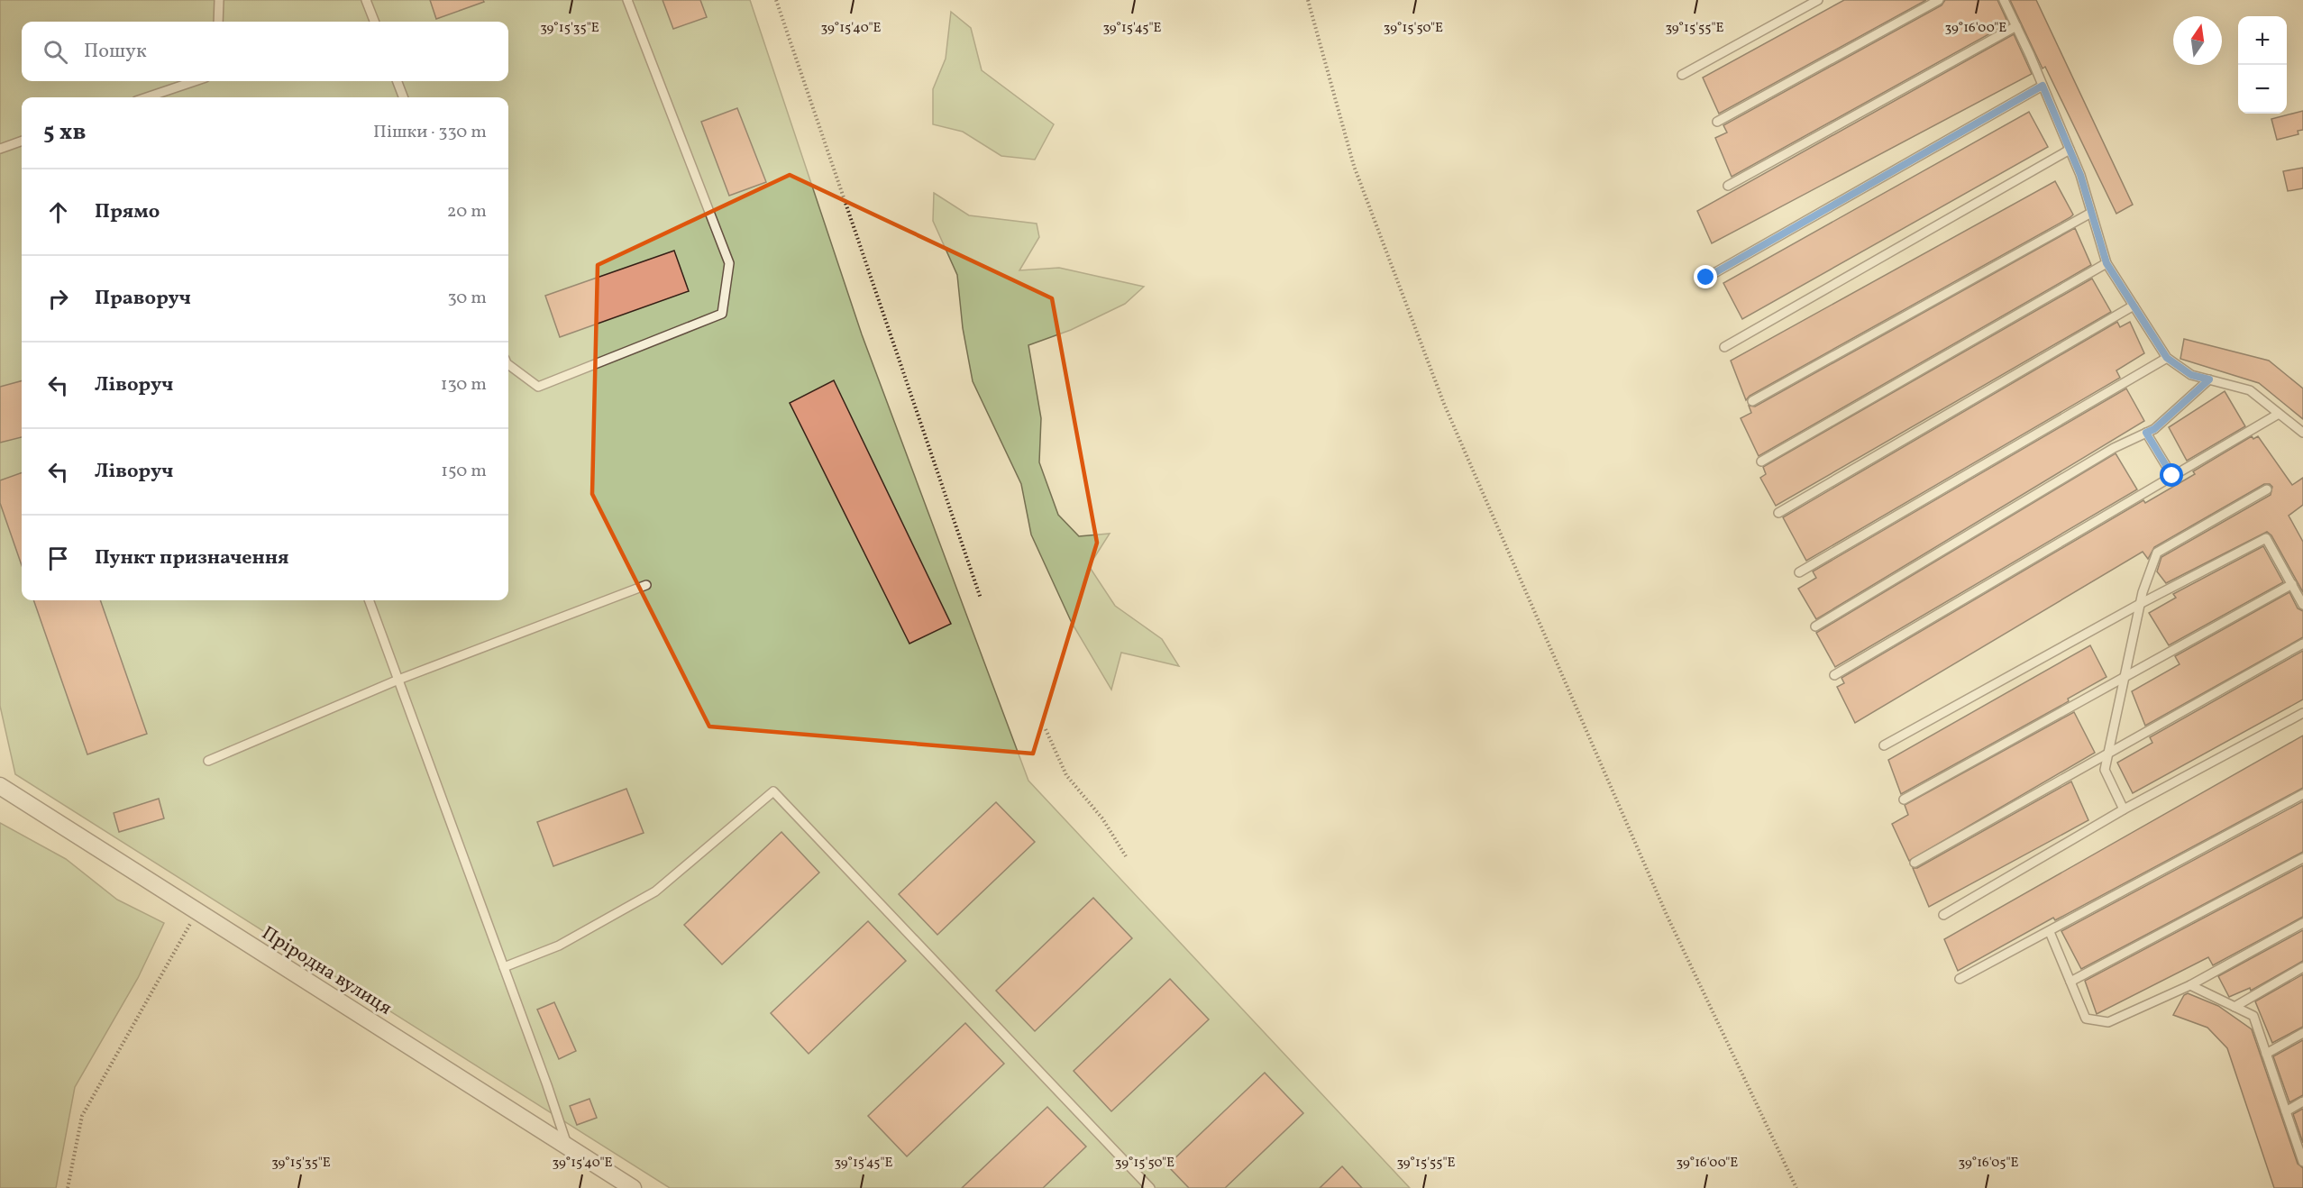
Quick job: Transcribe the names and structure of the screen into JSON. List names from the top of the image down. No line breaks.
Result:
{"streets":{"street":["Пріродна вулиця"]},"north":"top","page":{"map_buttons":["+","−"],"search":"Пошук","heading":["5 хв","Пішки · 330 m"],"list":[["Прямо","20 m"],["Праворуч","30 m"],["Ліворуч","130 m"],["Ліворуч","150 m"],"Пункт призначення"]},"coordinates":["39°15'55\"E","39°15'35\"E","39°15'40\"E","39°15'45\"E","39°15'50\"E","39°16'00\"E","39°16'05\"E"]}
